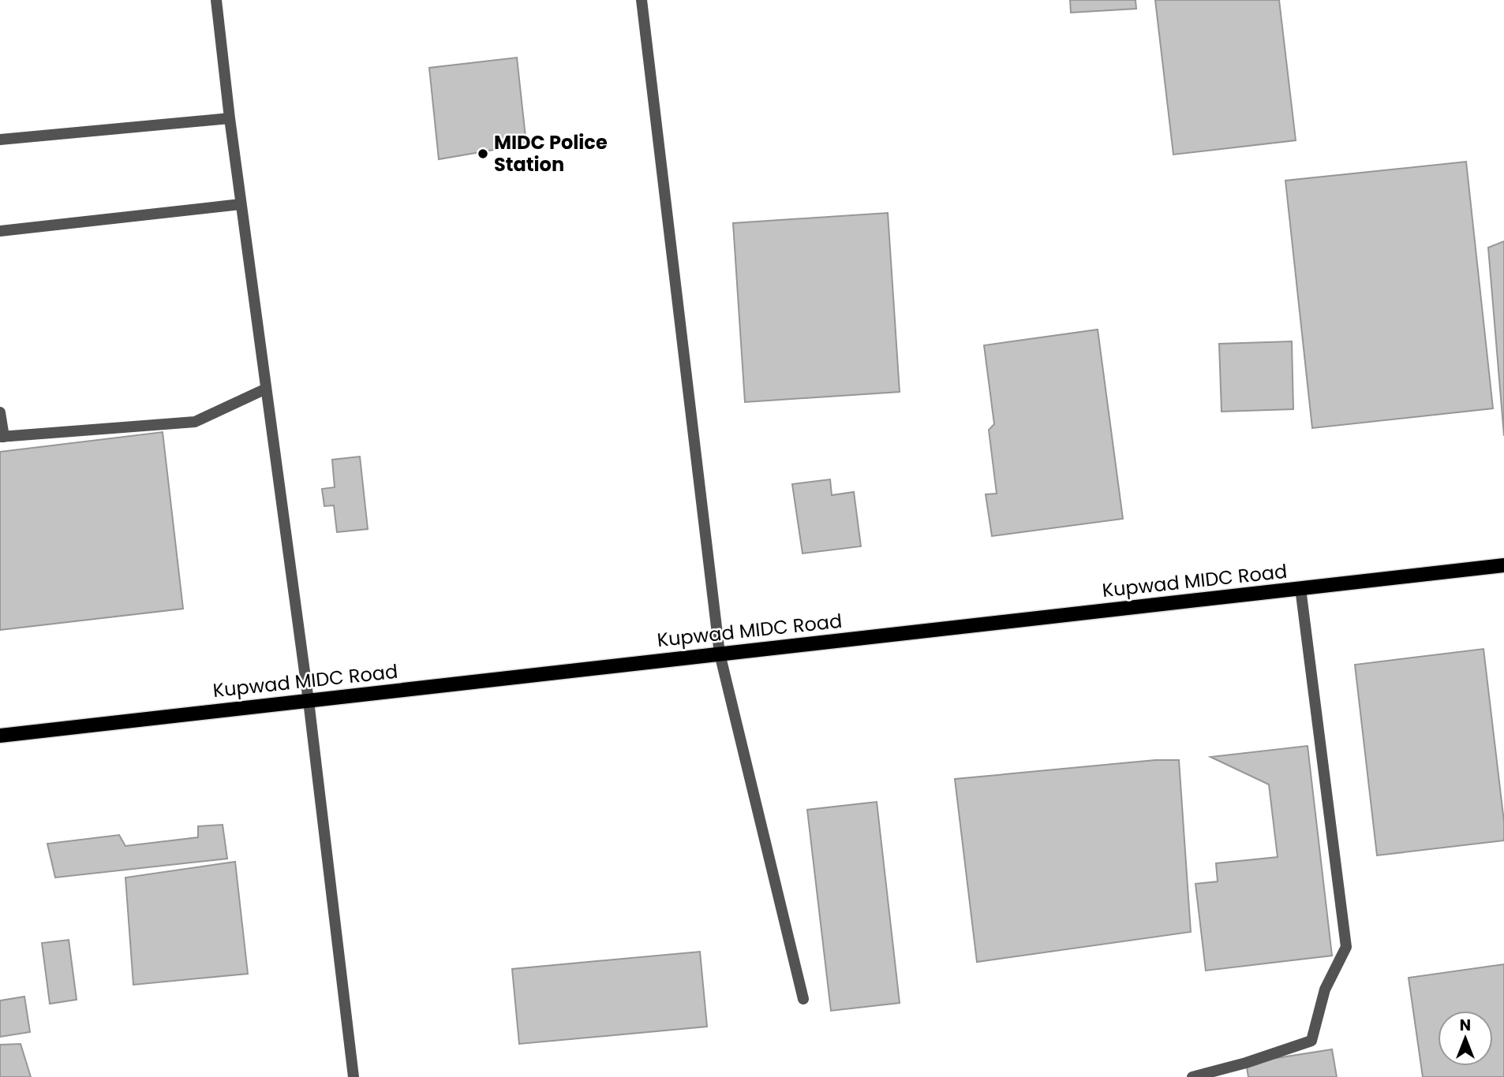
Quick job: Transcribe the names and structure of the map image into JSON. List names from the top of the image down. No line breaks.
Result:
{"streets":{"main road":["Kupwad MIDC Road"]},"places":["MIDC Police Station"],"north":"top"}
